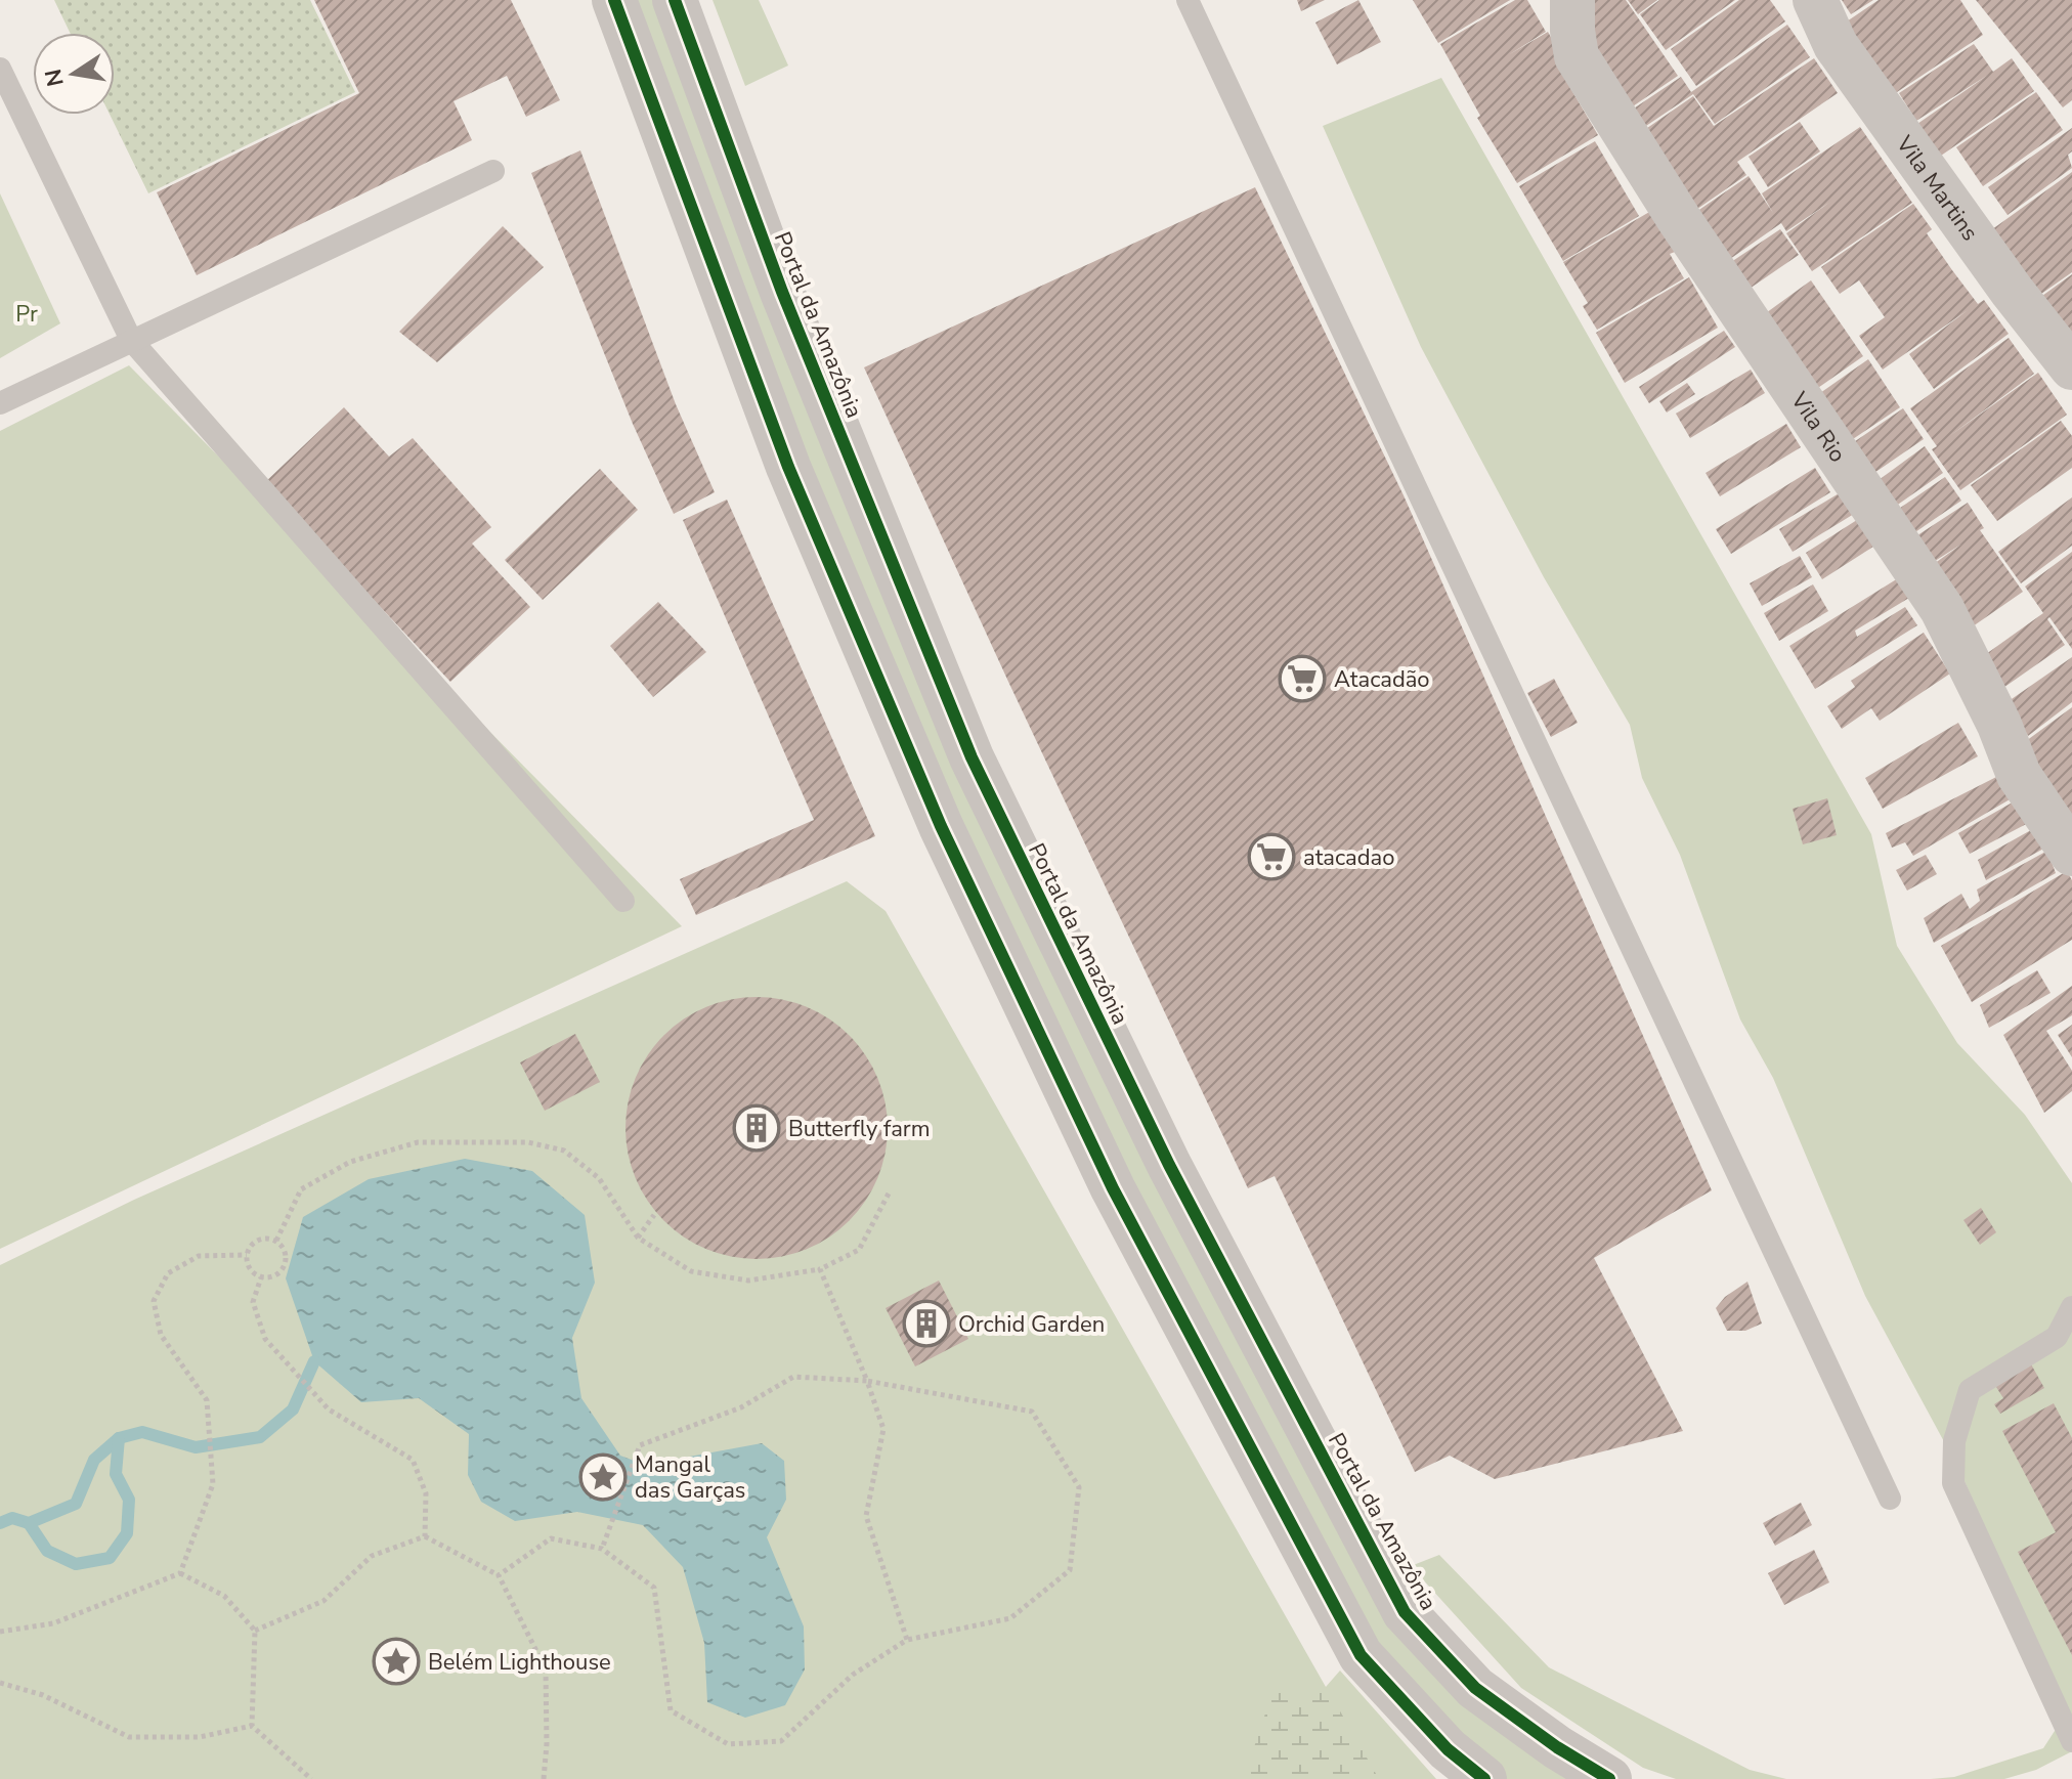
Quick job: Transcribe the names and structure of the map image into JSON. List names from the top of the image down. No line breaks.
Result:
{"streets":{"street":["Vila Martins","Portal da Amazônia","Vila Rio"]},"parks":["Pr"],"places":{"supermarket":["Atacadão","atacadao"],"building":["Butterfly farm","Orchid Garden"],"place":["Mangal das Garças","Belém Lighthouse"]},"north":"left"}
